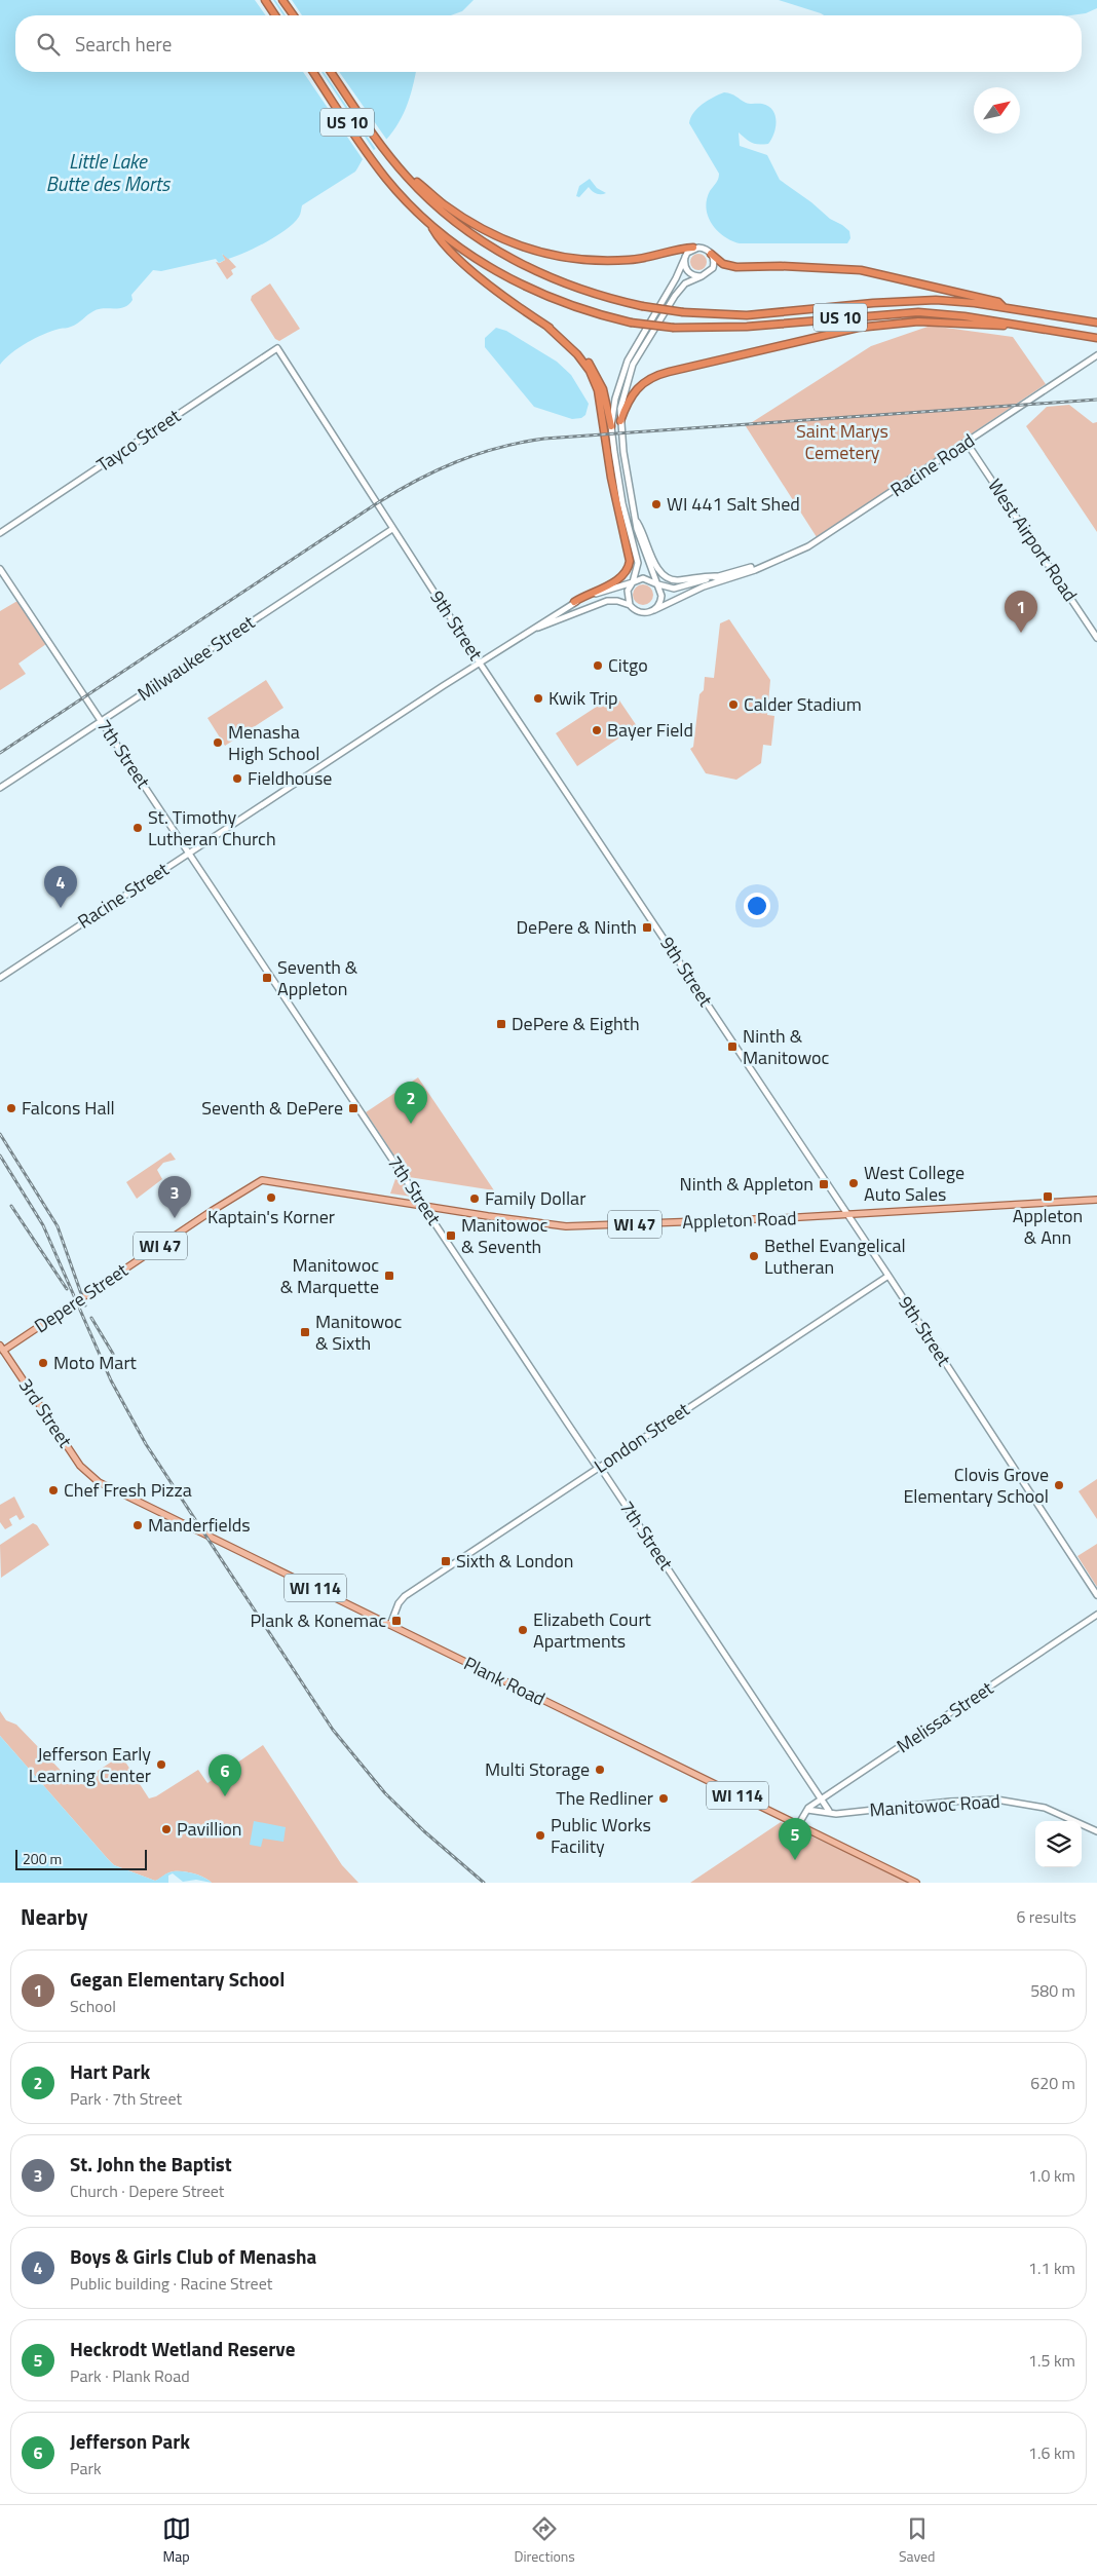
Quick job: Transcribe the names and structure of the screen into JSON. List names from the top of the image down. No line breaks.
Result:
{"streets":{"highway":["US 10"],"main road":["Appleton Road","WI 47","Depere Street","3rd Street","WI 114","Plank Road"],"street":["Tayco Street","Racine Road","West Airport Road","9th Street","Milwaukee Street","7th Street","Racine Street","London Street","Melissa Street","Manitowoc Road"]},"crossings":[["Tayco Street","9th Street"],["Racine Road","West Airport Road"],["9th Street","Milwaukee Street"],["9th Street","Racine Street"],["9th Street","Appleton Road"],["9th Street","London Street"],["Milwaukee Street","7th Street"],["7th Street","Racine Street"],["7th Street","Appleton Road"],["7th Street","London Street"],["7th Street","Melissa Street"],["7th Street","Manitowoc Road"],["Appleton Road","Depere Street"],["Depere Street","3rd Street"],["3rd Street","Plank Road"],["London Street","Plank Road"],["Plank Road","Melissa Street"],["Melissa Street","Manitowoc Road"]],"water":["Little Lake Butte des Morts"],"parks":["Saint Marys Cemetery"],"places":{"other":["WI 441 Salt Shed","Citgo","Kwik Trip","Calder Stadium","Bayer Field","Menasha High School","Fieldhouse","St. Timothy Lutheran Church","Falcons Hall","West College Auto Sales","Kaptain's Korner","Family Dollar","Bethel Evangelical Lutheran","Moto Mart","Clovis Grove Elementary School","Chef Fresh Pizza","Manderfields","Elizabeth Court Apartments","Jefferson Early Learning Center","Multi Storage","The Redliner","Pavillion","Public Works Facility"],"transit":["DePere & Ninth","Seventh & Appleton","DePere & Eighth","Ninth & Manitowoc","Seventh & DePere","Ninth & Appleton","Appleton & Ann","Manitowoc & Seventh","Manitowoc & Marquette","Manitowoc & Sixth","Sixth & London","Plank & Konemac"]},"scale_bar":"200 m","north":"top right","page":{"search":"Search here","pins":["1","4","2","3","6","5"],"scale":"200 m","heading":["Nearby","6 results"],"list":[{"mark":"1","name":"Gegan Elementary School","note":"School","value":"580 m"},{"mark":"2","name":"Hart Park","note":"Park · 7th Street","value":"620 m"},{"mark":"3","name":"St. John the Baptist","note":"Church · Depere Street","value":"1.0 km"},{"mark":"4","name":"Boys & Girls Club of Menasha","note":"Public building · Racine Street","value":"1.1 km"},{"mark":"5","name":"Heckrodt Wetland Reserve","note":"Park · Plank Road","value":"1.5 km"},{"mark":"6","name":"Jefferson Park","note":"Park","value":"1.6 km"}],"nav":["Map","Directions","Saved"]}}
